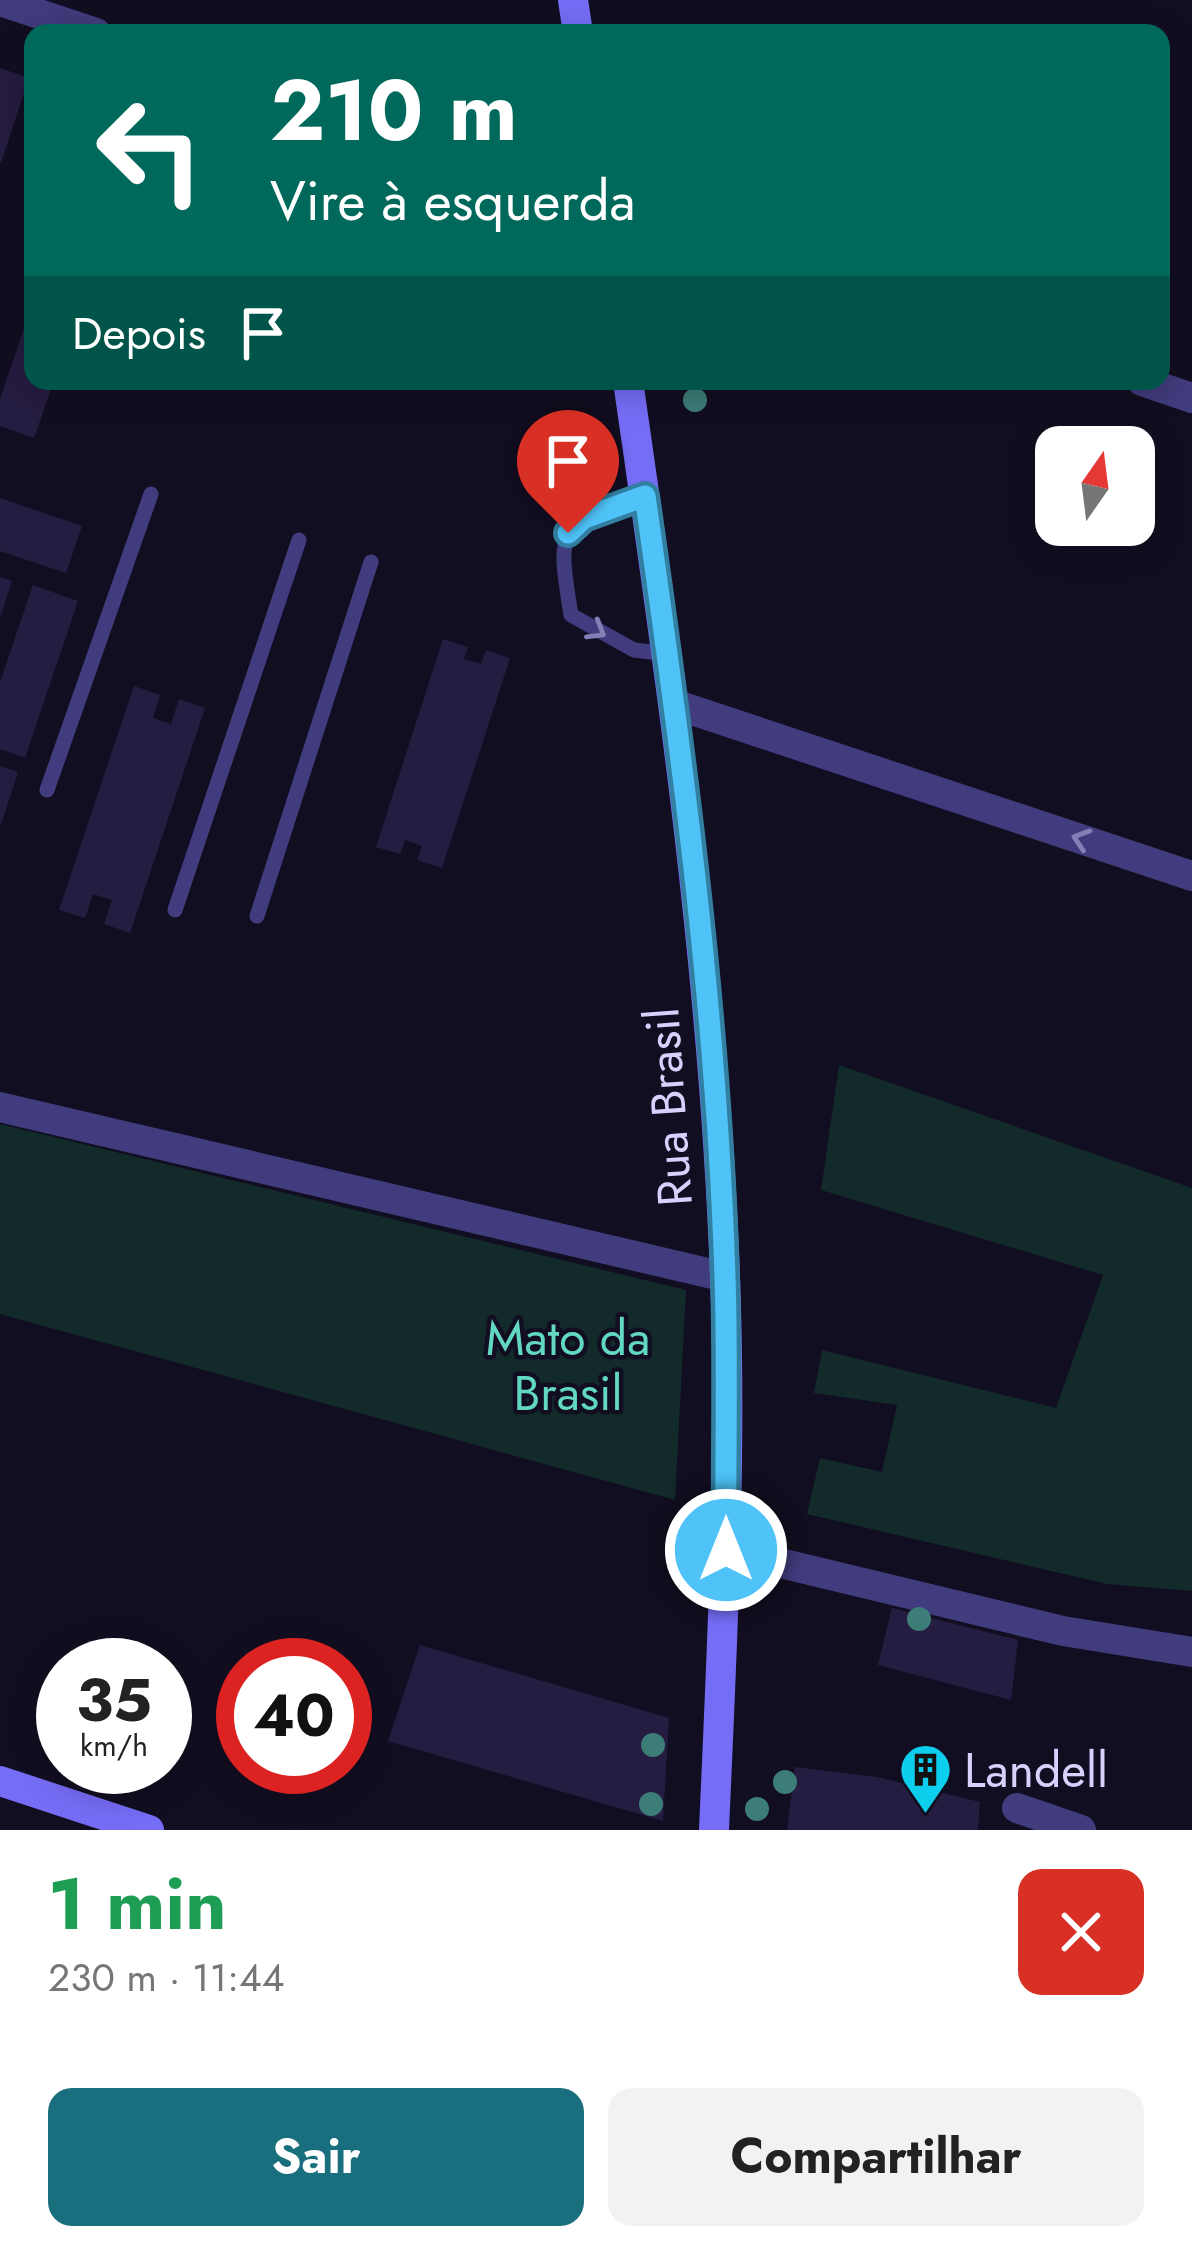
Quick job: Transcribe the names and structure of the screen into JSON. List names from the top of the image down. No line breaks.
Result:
{"streets":{"street":["Rua Brasil"]},"parks":["Mato da Brasil"],"places":{"building":["Landell"]},"north":"top","page":{"turn":["210 m","Vire à esquerda"],"then":"Depois","speed":"35 km/h","limit":"40","heading":["1 min","230 m · 11:44"],"buttons":["Sair","Compartilhar"]}}
